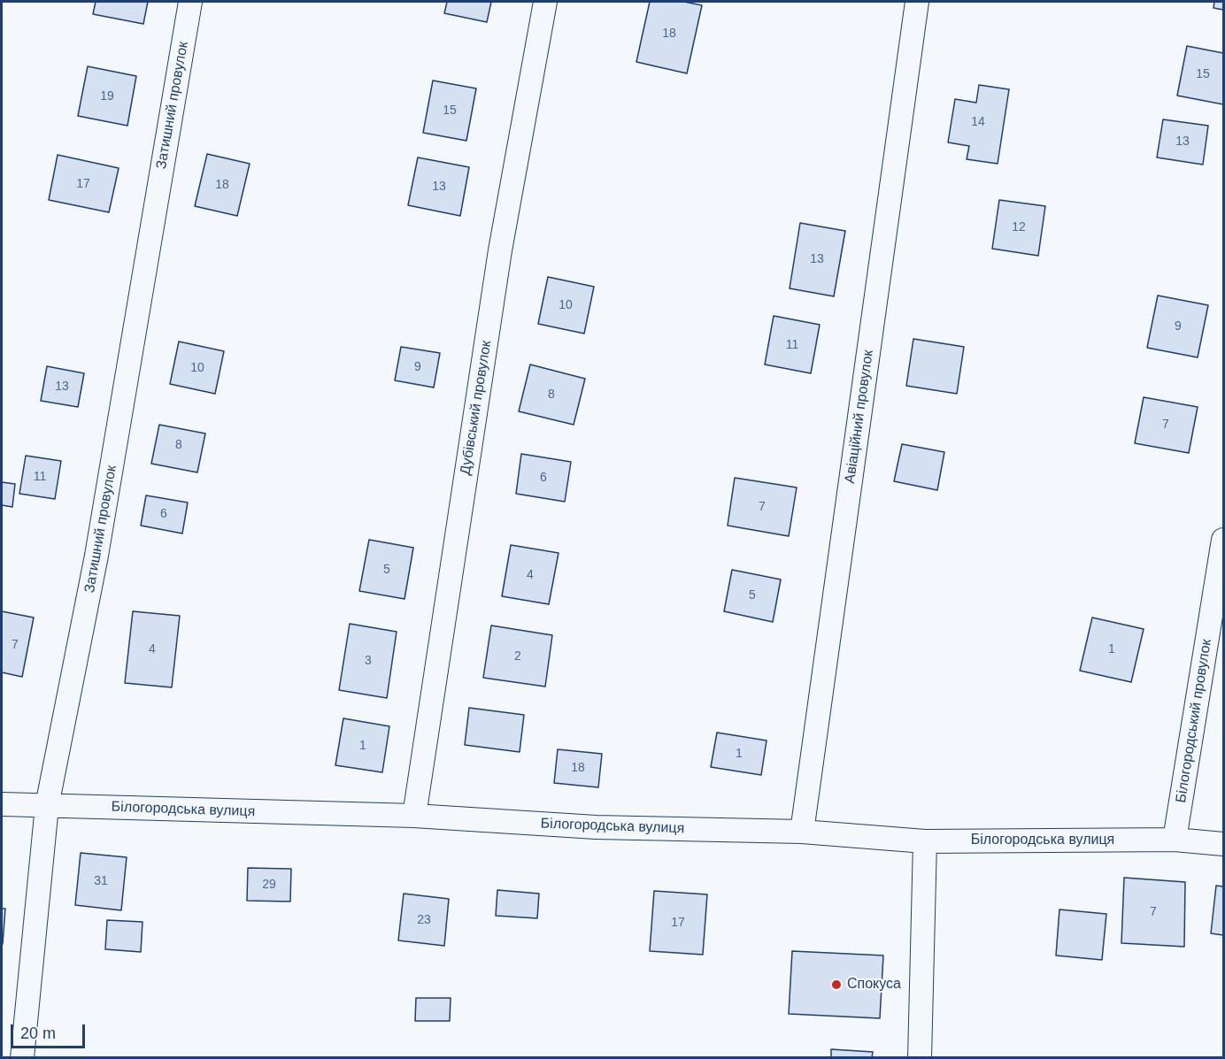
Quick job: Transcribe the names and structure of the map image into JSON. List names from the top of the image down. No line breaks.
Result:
{"streets":{"street":["Затишний провулок","Дубівський провулок","Авіаційний провулок","Білогородський провулок","Білогородська вулиця"]},"crossings":[["Затишний провулок","Білогородська вулиця"],["Дубівський провулок","Білогородська вулиця"],["Авіаційний провулок","Білогородська вулиця"],["Білогородський провулок","Білогородська вулиця"]],"places":["Спокуса"],"house_numbers":["18","15","19","15","14","13","17","18","13","12","13","10","9","11","9","10","13","8","7","8","11","6","7","6","5","4","5","7","4","1","2","3","1","1","18","31","29","7","23","17"],"scale_bar":"20 m"}
